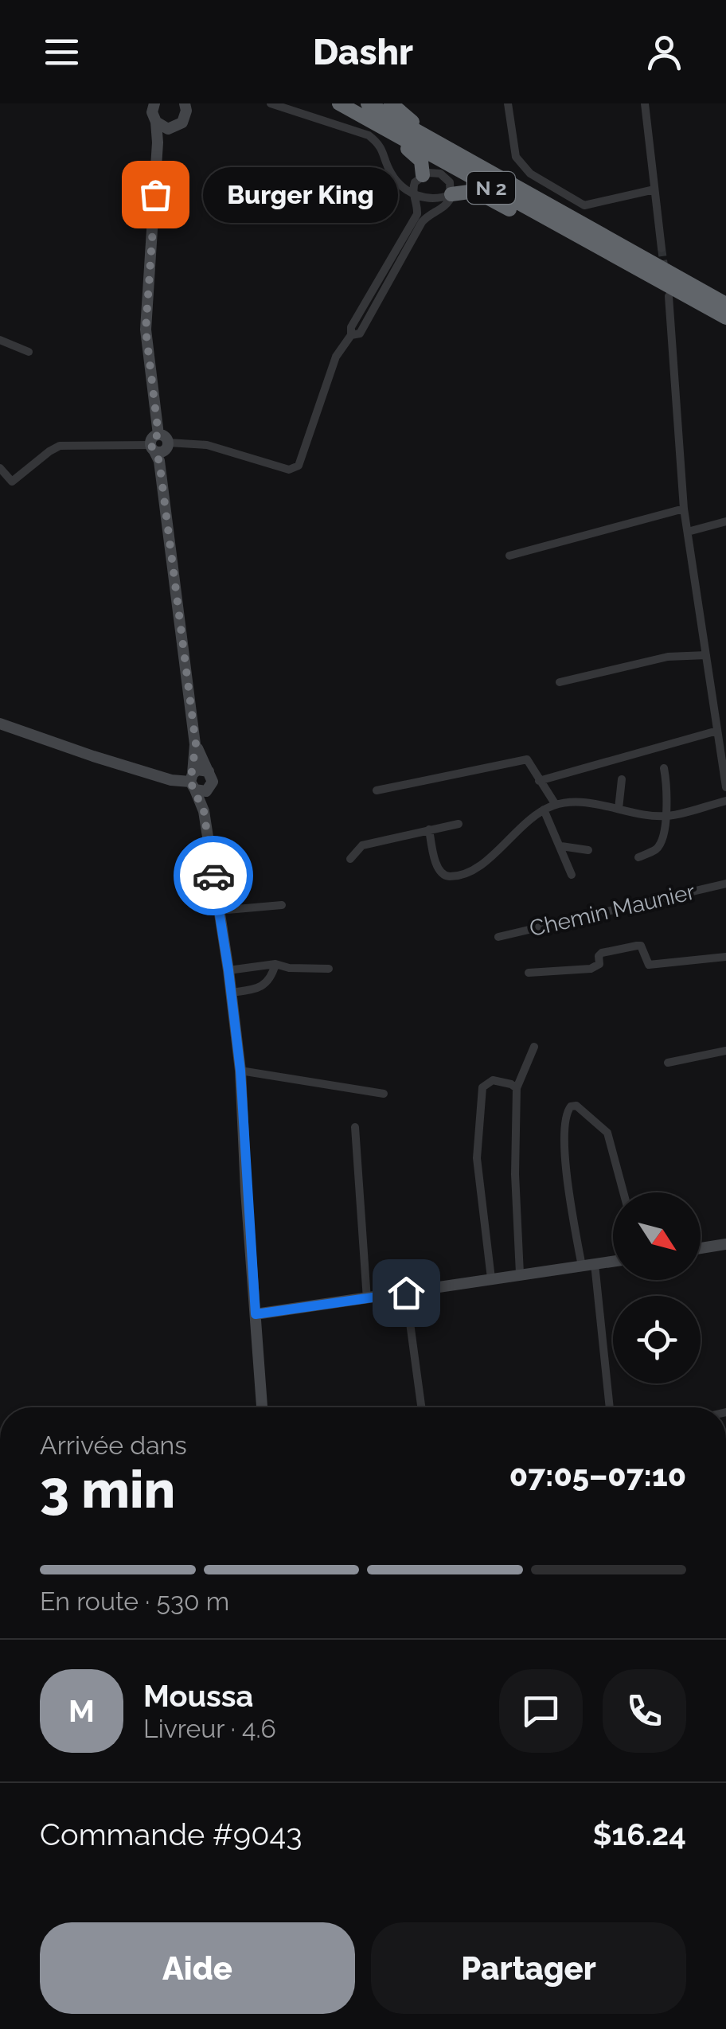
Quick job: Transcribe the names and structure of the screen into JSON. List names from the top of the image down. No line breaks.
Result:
{"streets":{"highway":["N 2"],"street":["Chemin Maunier"]},"places":["Burger King"],"north":"bottom right","page":{"header":"Dashr","bubble":"Burger King","heading":["3 min","Arrivée dans","07:05–07:10"],"panel":["Moussa","Livreur · 4.6","Commande #9043","$16.24"],"bar":"En route · 530 m","round":"M","buttons":["Aide","Partager"]}}
